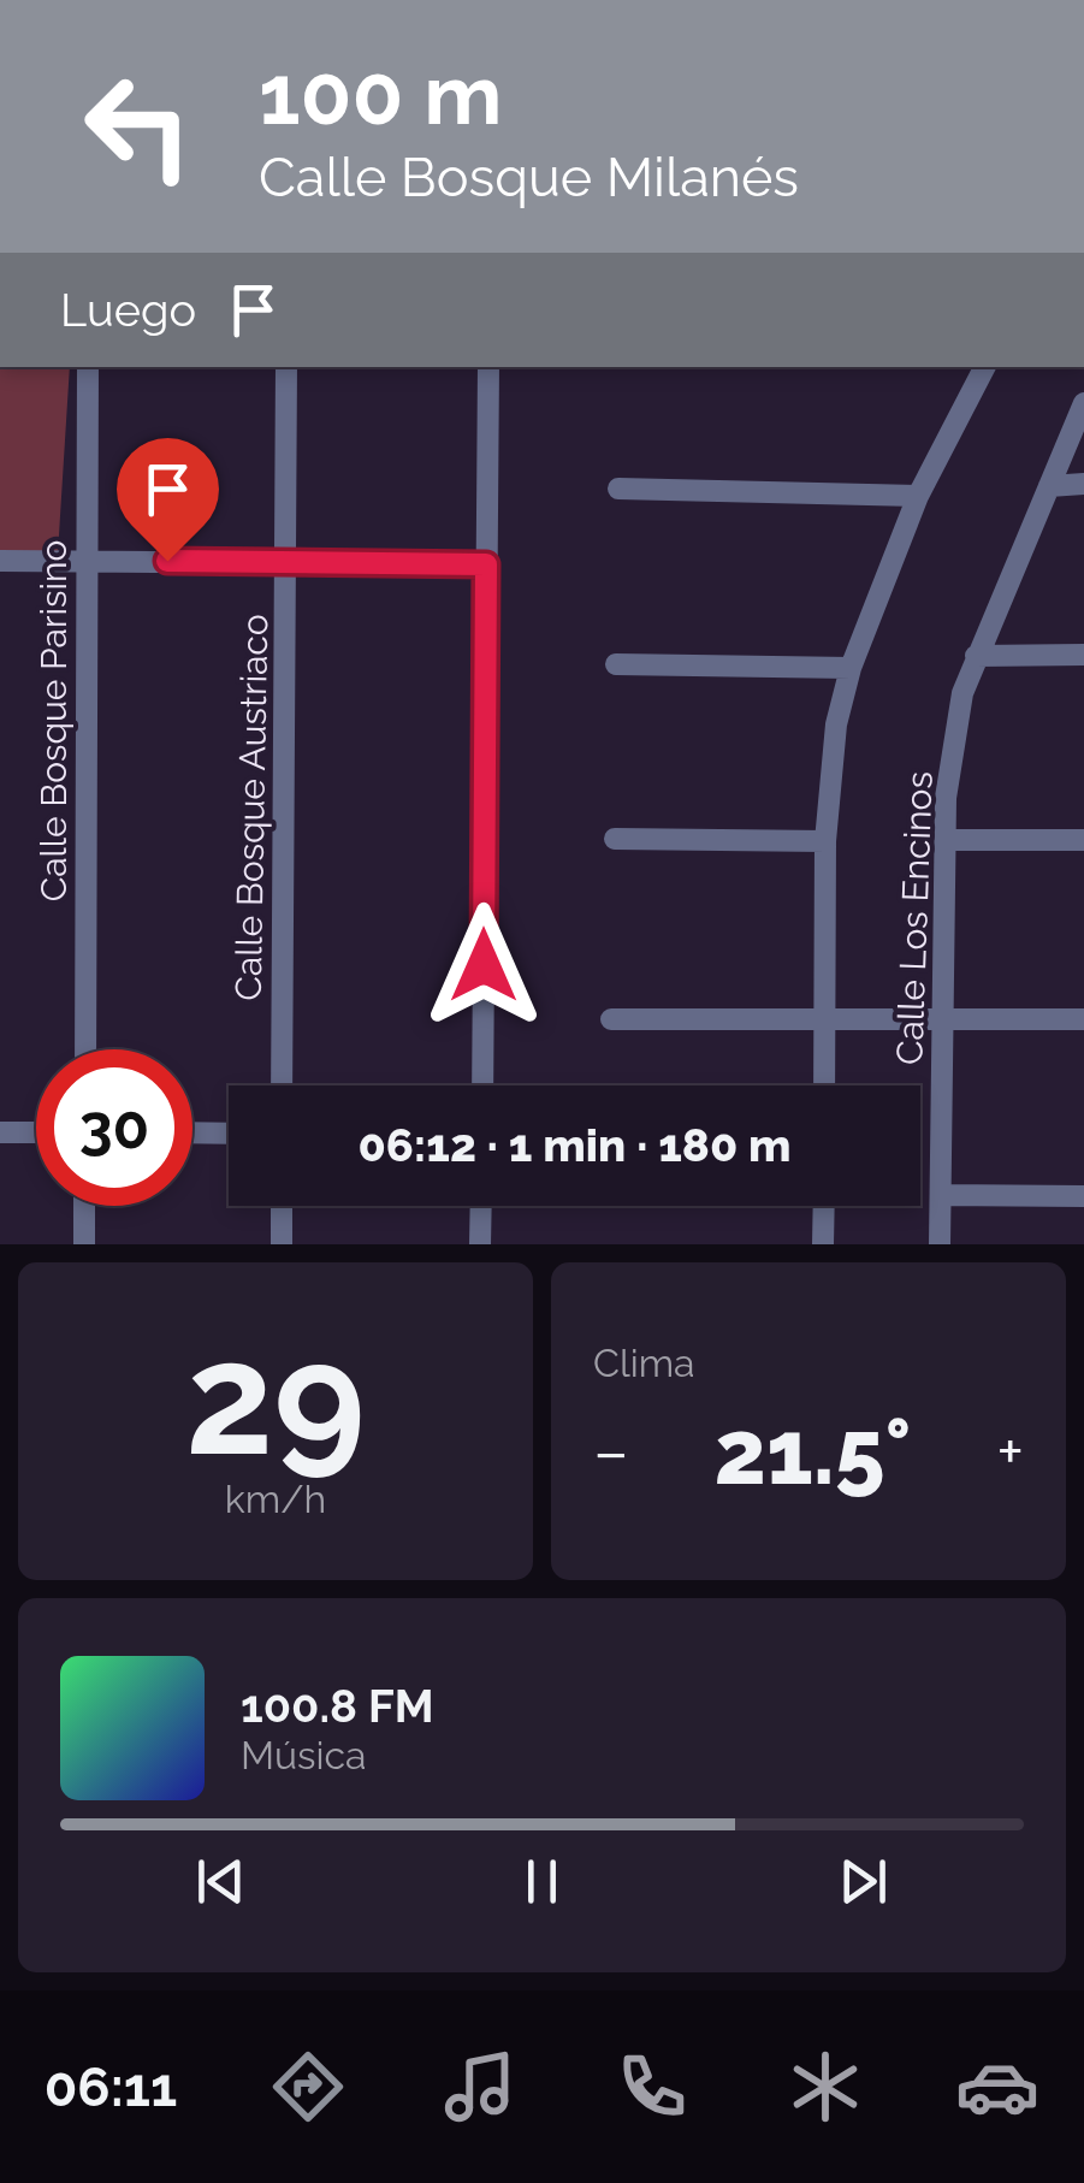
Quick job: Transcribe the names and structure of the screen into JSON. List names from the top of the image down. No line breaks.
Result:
{"streets":{"street":["Calle Bosque Parisino","Calle Bosque Austriaco","Calle Los Encinos"]},"page":{"turn":["100 m","Calle Bosque Milanés"],"then":"Luego","limit":"30","trip":"06:12 · 1 min · 180 m","tile":[["29","km/h"],"Clima"],"heat":["−","21.5°","+"],"song":["100.8 FM","Música"],"tabs":"06:11"}}
